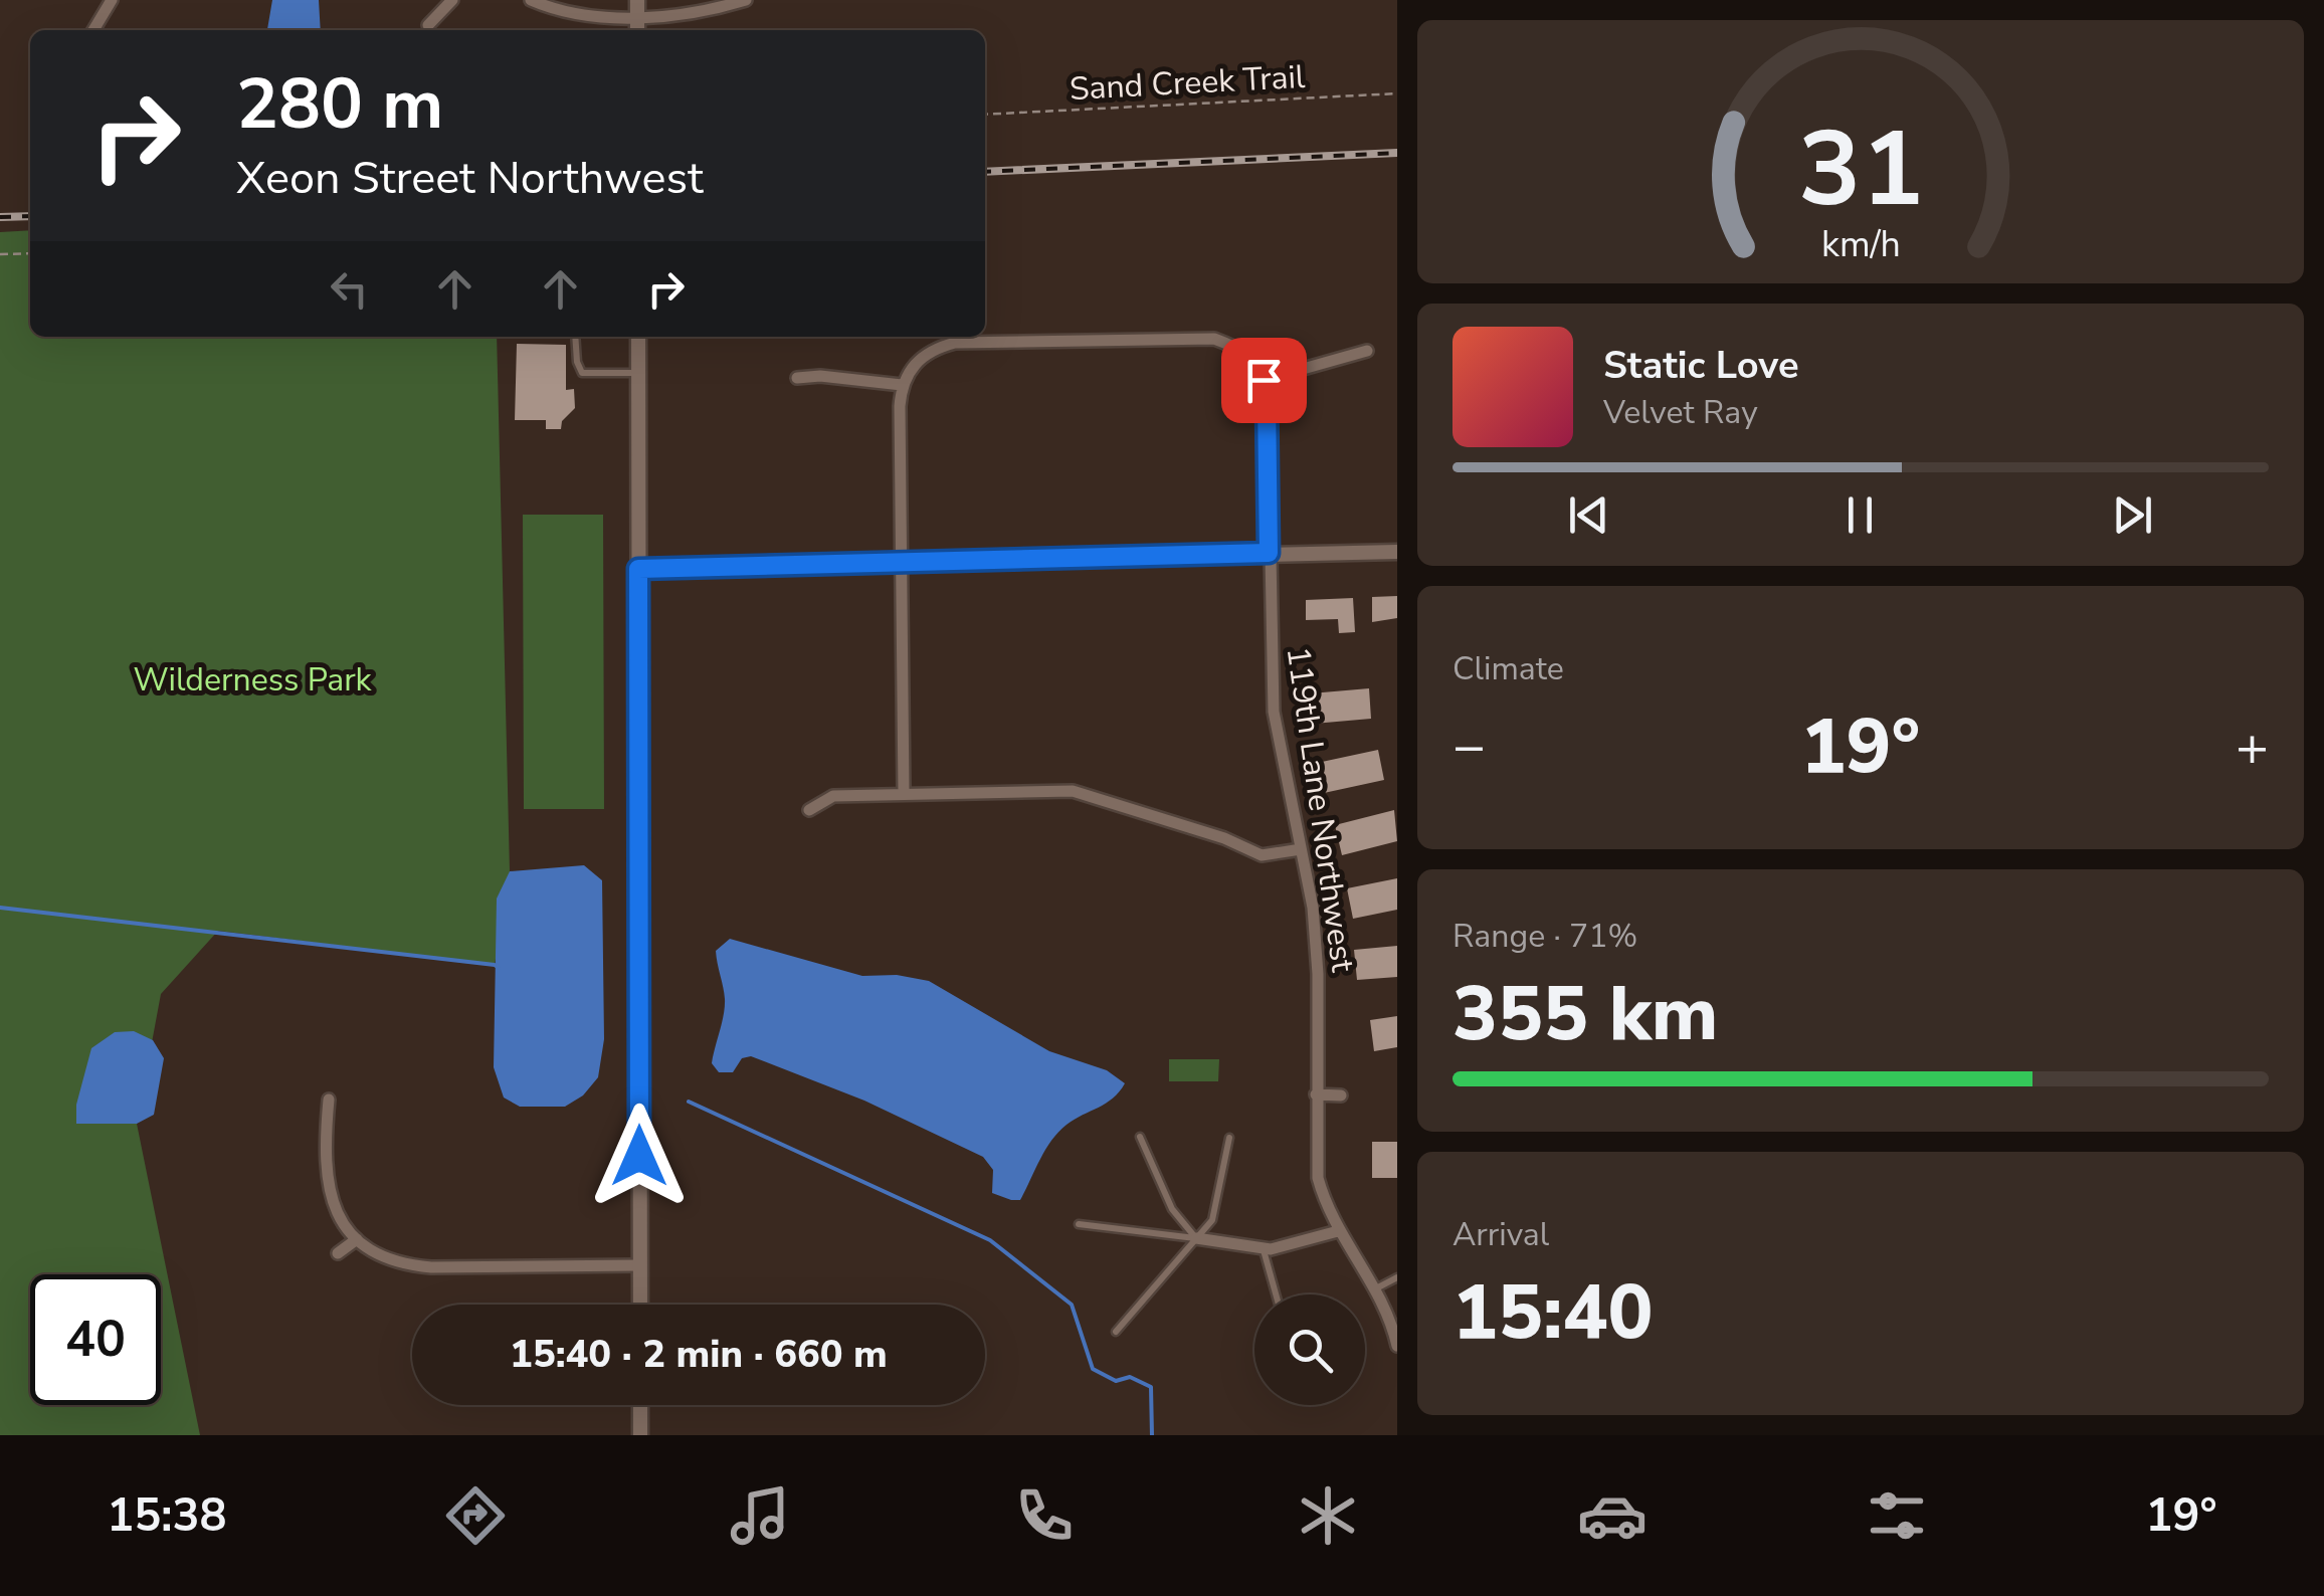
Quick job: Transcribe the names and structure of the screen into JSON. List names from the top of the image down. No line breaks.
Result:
{"streets":{"street":["119th Lane Northwest"],"path":["Sand Creek Trail"]},"parks":["Wilderness Park"],"page":{"turn":["280 m","Xeon Street Northwest"],"song":["Static Love","Velvet Ray"],"tile":["Climate",["Range · 71%","355 km"],["Arrival","15:40"]],"heat":["−","19°","+"],"limit":"40","trip":"15:40 · 2 min · 660 m","tabs":["15:38","19°"],"gauge":["31","km/h"]}}
